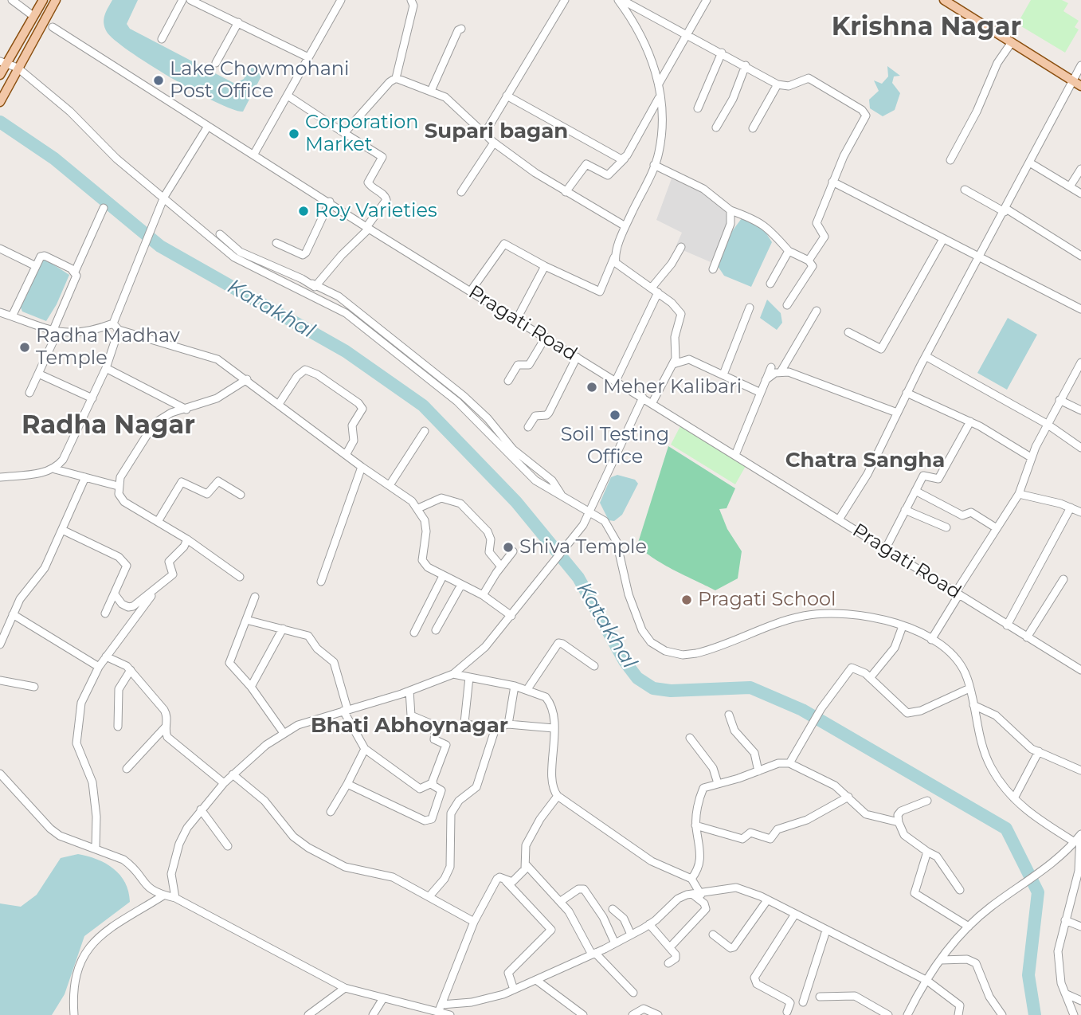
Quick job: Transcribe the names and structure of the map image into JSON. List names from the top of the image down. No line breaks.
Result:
{"streets":{"street":["Pragati Road"]},"districts":["Krishna Nagar","Supari bagan","Radha Nagar","Chatra Sangha","Bhati Abhoynagar"],"water":["Katakhal"],"places":["Lake Chowmohani Post Office","Corporation Market","Roy Varieties","Radha Madhav Temple","Meher Kalibari","Soil Testing Office","Shiva Temple","Pragati School"]}
